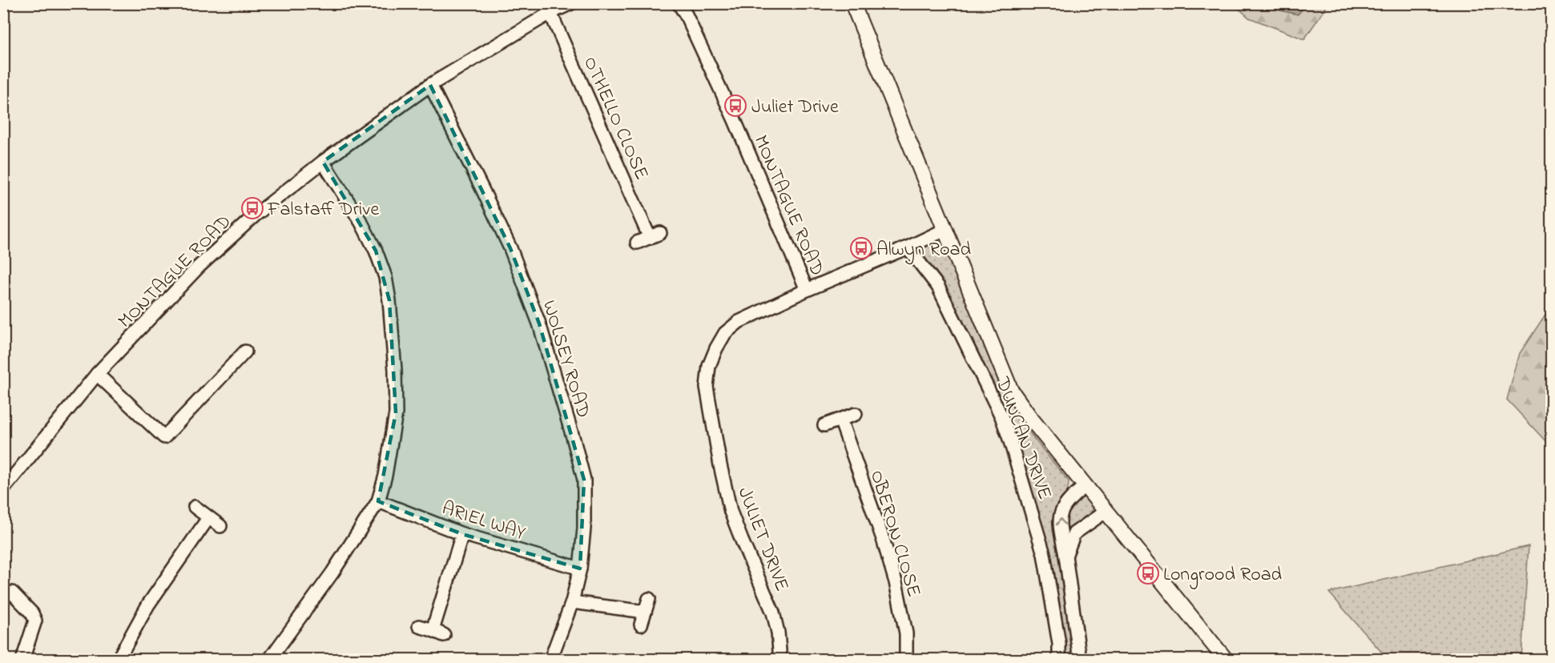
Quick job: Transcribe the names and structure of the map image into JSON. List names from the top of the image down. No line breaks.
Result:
{"streets":{"street":["OTHELLO CLOSE","MONTAGUE ROAD","WOLSEY ROAD","DUNCAN DRIVE","ARIEL WAY","OBERON CLOSE","JULIET DRIVE"]},"crossings":[["OTHELLO CLOSE","MONTAGUE ROAD"],["MONTAGUE ROAD","WOLSEY ROAD"],["MONTAGUE ROAD","JULIET DRIVE"],["WOLSEY ROAD","ARIEL WAY"],["DUNCAN DRIVE","JULIET DRIVE"]],"places":{"bus stop":["Juliet Drive","Falstaff Drive","Alwyn Road","Longrood Road"]}}
